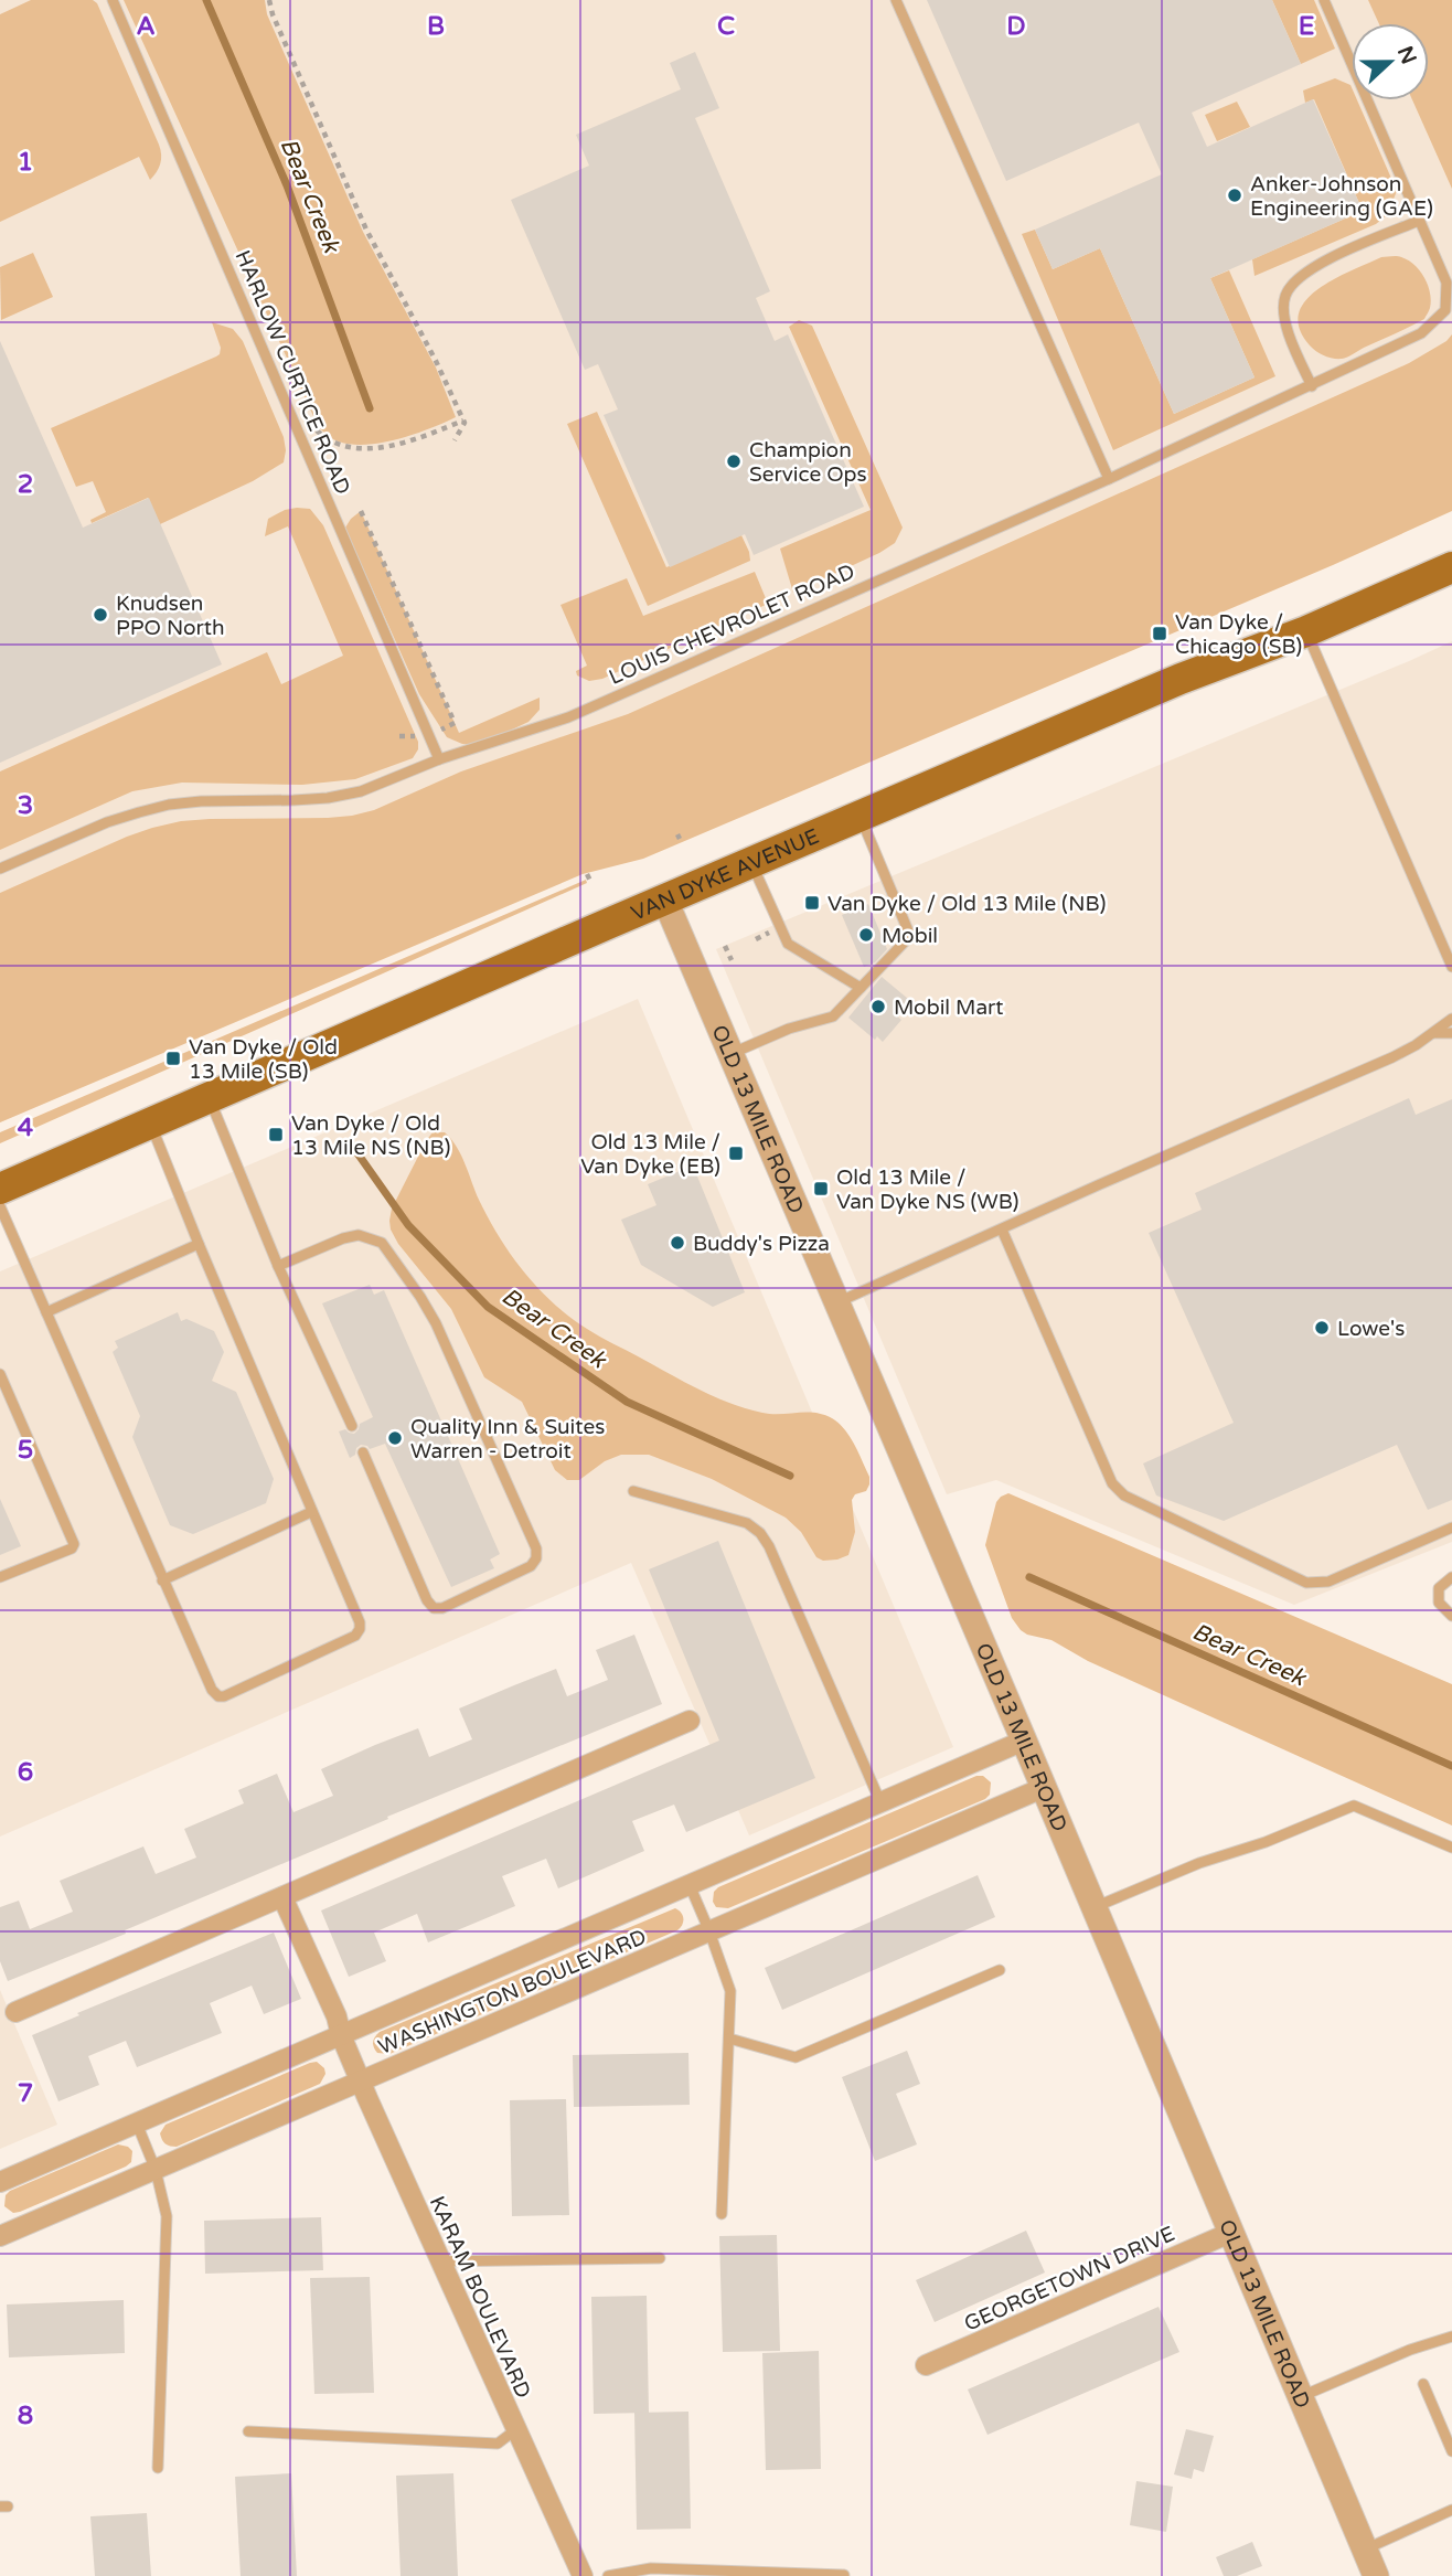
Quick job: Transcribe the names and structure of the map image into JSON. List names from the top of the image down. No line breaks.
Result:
{"streets":{"main road":["VAN DYKE AVENUE"],"street":["OLD 13 MILE ROAD","WASHINGTON BOULEVARD","GEORGETOWN DRIVE","KARAM BOULEVARD"],"lane":["HARLOW CURTICE ROAD","LOUIS CHEVROLET ROAD"]},"crossings":[["HARLOW CURTICE ROAD","LOUIS CHEVROLET ROAD"],["VAN DYKE AVENUE","OLD 13 MILE ROAD"],["OLD 13 MILE ROAD","WASHINGTON BOULEVARD"],["OLD 13 MILE ROAD","GEORGETOWN DRIVE"],["WASHINGTON BOULEVARD","KARAM BOULEVARD"]],"water":["Bear Creek"],"places":{"other":["Anker-Johnson Engineering (GAE)","Champion Service Ops","Knudsen PPO North","Mobil","Mobil Mart","Buddy's Pizza","Lowe's","Quality Inn & Suites Warren - Detroit"],"transit":["Van Dyke / Chicago (SB)","Van Dyke / Old 13 Mile (NB)","Van Dyke / Old 13 Mile (SB)","Van Dyke / Old 13 Mile NS (NB)","Old 13 Mile / Van Dyke (EB)","Old 13 Mile / Van Dyke NS (WB)"]},"north":"right","grid":{"columns":["A","B","C","D","E"],"rows":["1","2","3","4","5","6","7","8"]}}
